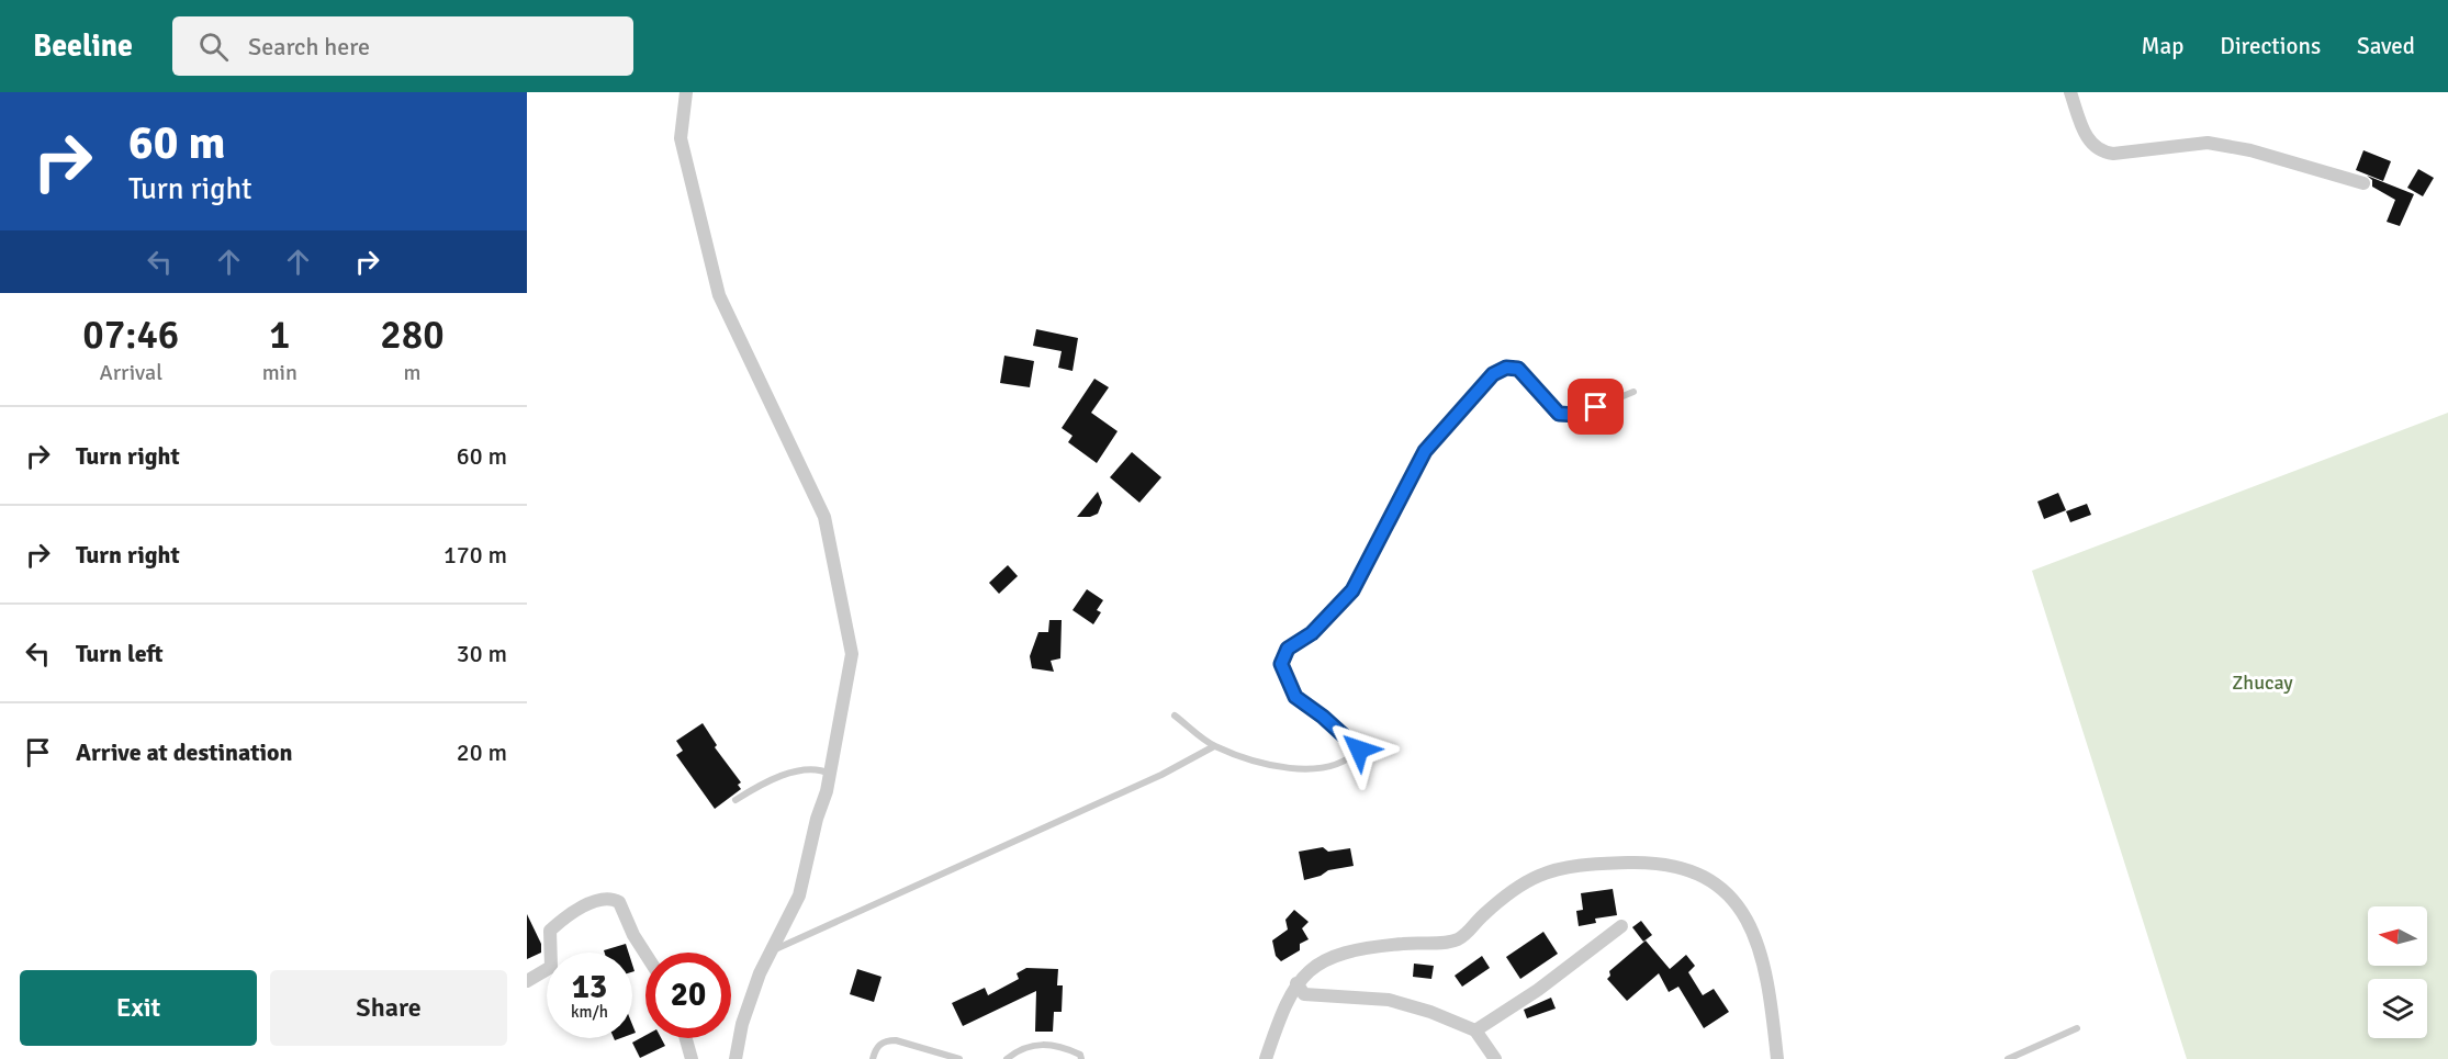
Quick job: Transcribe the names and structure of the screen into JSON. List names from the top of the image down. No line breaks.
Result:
{"parks":["Zhucay"],"north":"left","page":{"header":"Beeline","search":"Search here","nav":["Map","Directions","Saved"],"turn":["60 m","Turn right"],"eta":["07:46","Arrival","1","min","280","m"],"list":[{"name":"Turn right","value":"60 m"},{"name":"Turn right","value":"170 m"},{"name":"Turn left","value":"30 m"},{"name":"Arrive at destination","value":"20 m"}],"speed":"13 km/h","limit":"20","buttons":["Exit","Share"]}}
